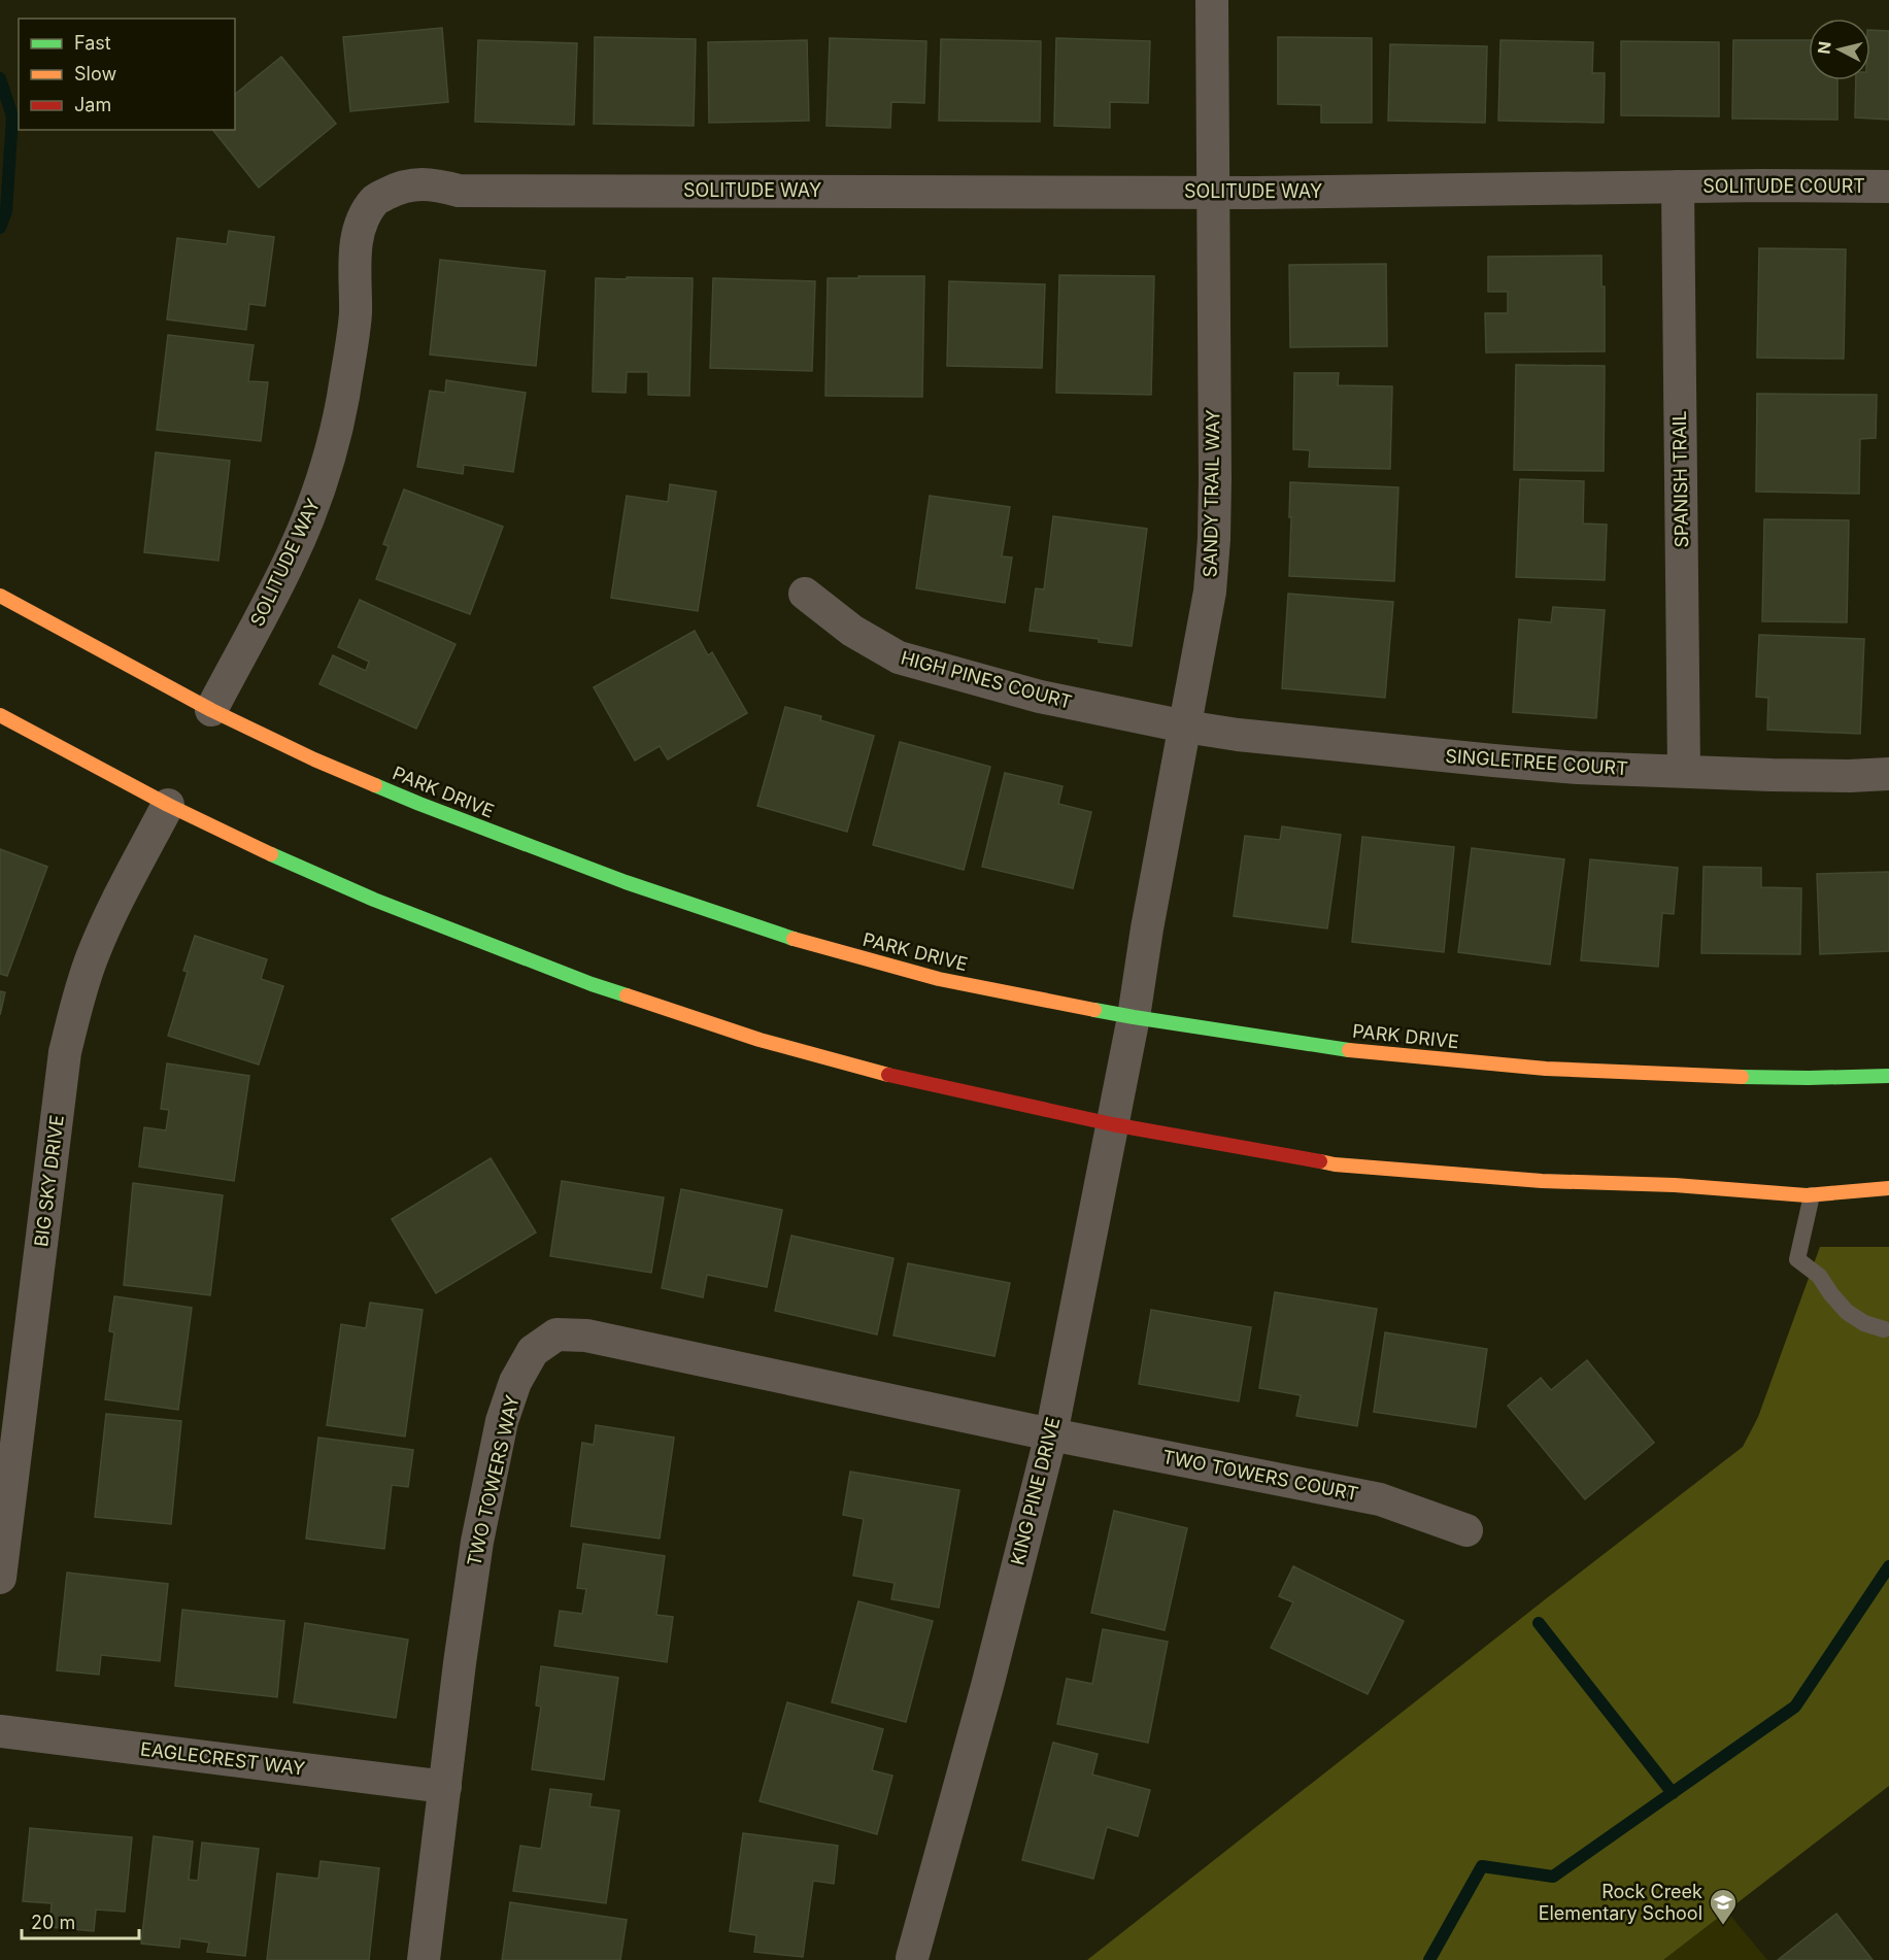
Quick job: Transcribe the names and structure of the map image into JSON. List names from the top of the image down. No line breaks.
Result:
{"streets":{"main road":["PARK DRIVE"],"street":["SOLITUDE COURT","SOLITUDE WAY","SPANISH TRAIL","SANDY TRAIL WAY","HIGH PINES COURT","SINGLETREE COURT","BIG SKY DRIVE","TWO TOWERS COURT","TWO TOWERS WAY","KING PINE DRIVE","EAGLECREST WAY"]},"crossings":[["SOLITUDE COURT","SOLITUDE WAY"],["SOLITUDE COURT","SPANISH TRAIL"],["SOLITUDE WAY","SPANISH TRAIL"],["SOLITUDE WAY","SANDY TRAIL WAY"],["SOLITUDE WAY","PARK DRIVE"],["SPANISH TRAIL","SINGLETREE COURT"],["SANDY TRAIL WAY","HIGH PINES COURT"],["SANDY TRAIL WAY","SINGLETREE COURT"],["SANDY TRAIL WAY","PARK DRIVE"],["SANDY TRAIL WAY","KING PINE DRIVE"],["HIGH PINES COURT","SINGLETREE COURT"],["PARK DRIVE","KING PINE DRIVE"],["TWO TOWERS COURT","TWO TOWERS WAY"],["TWO TOWERS COURT","KING PINE DRIVE"],["TWO TOWERS WAY","KING PINE DRIVE"],["TWO TOWERS WAY","EAGLECREST WAY"]],"places":{"school or university":["Rock Creek Elementary School"]},"legend":["Fast","Slow","Jam"],"scale_bar":"20 m","north":"left"}
